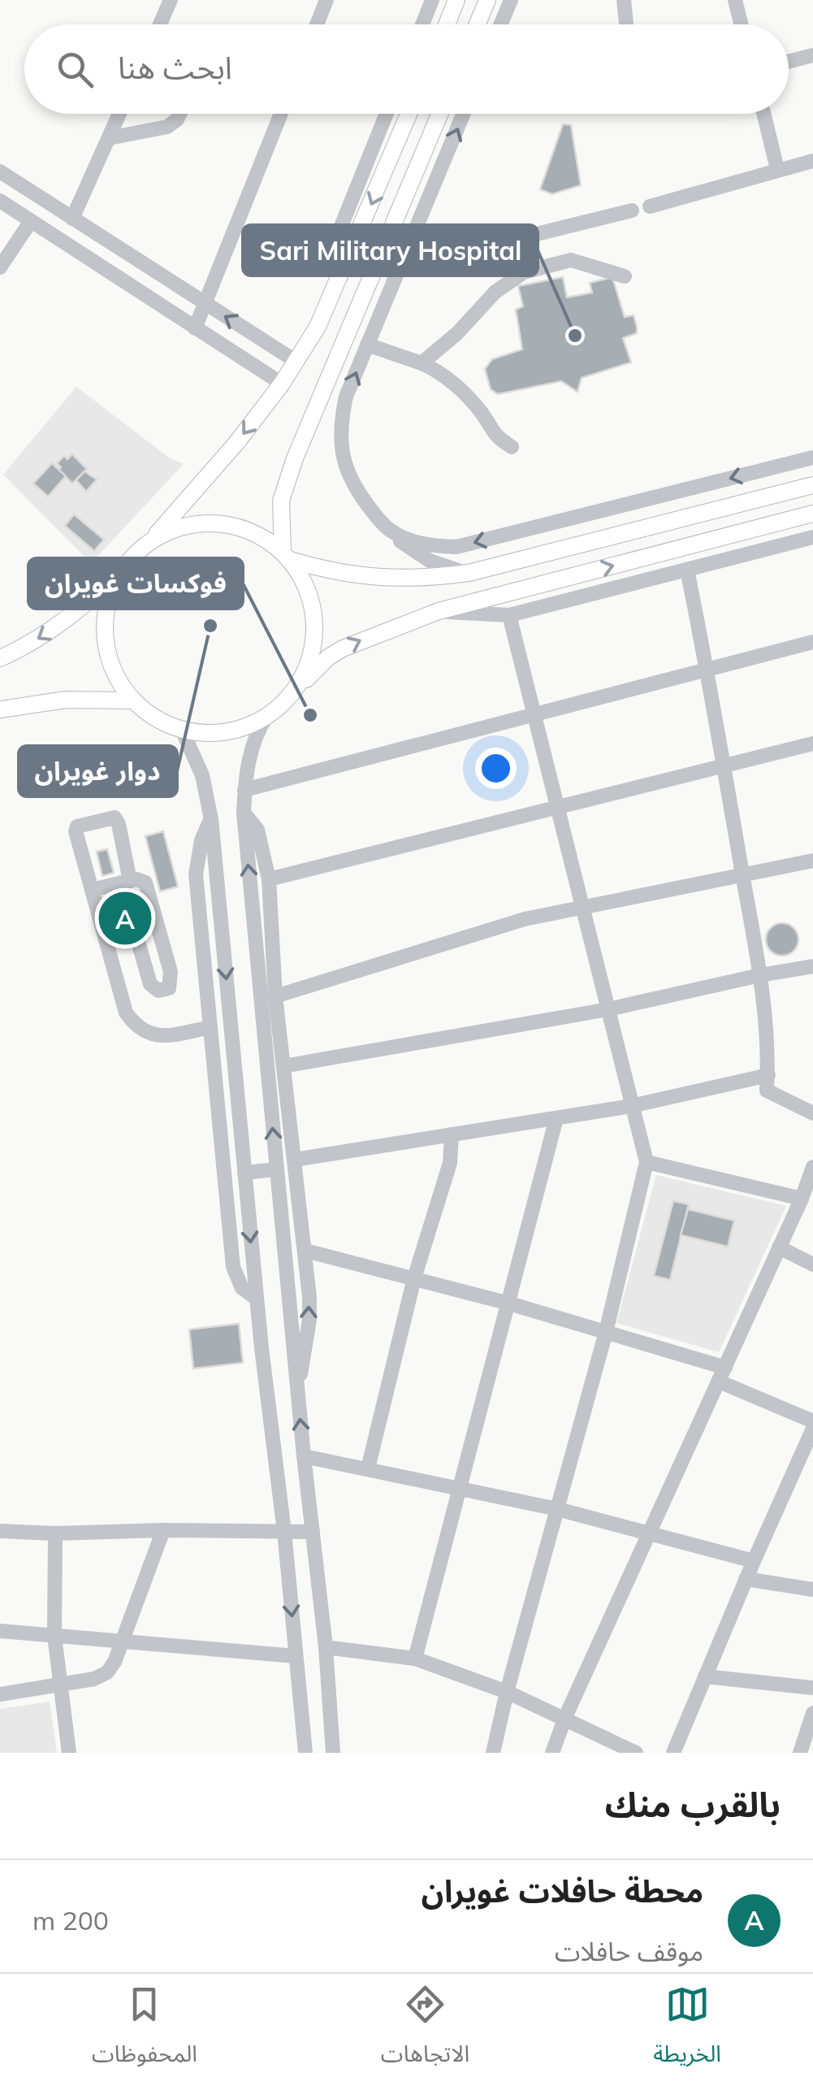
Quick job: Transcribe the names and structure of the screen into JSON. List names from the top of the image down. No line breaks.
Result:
{"places":["Sari Military Hospital","دوار غويران","فوكسات غويران"],"page":{"search":"ابحث هنا","pins":"A","heading":"بالقرب منك","list":[{"mark":"A","name":"محطة حافلات غويران","note":"موقف حافلات","value":"200 m"}],"nav":["الخريطة","الاتجاهات","المحفوظات"]}}
